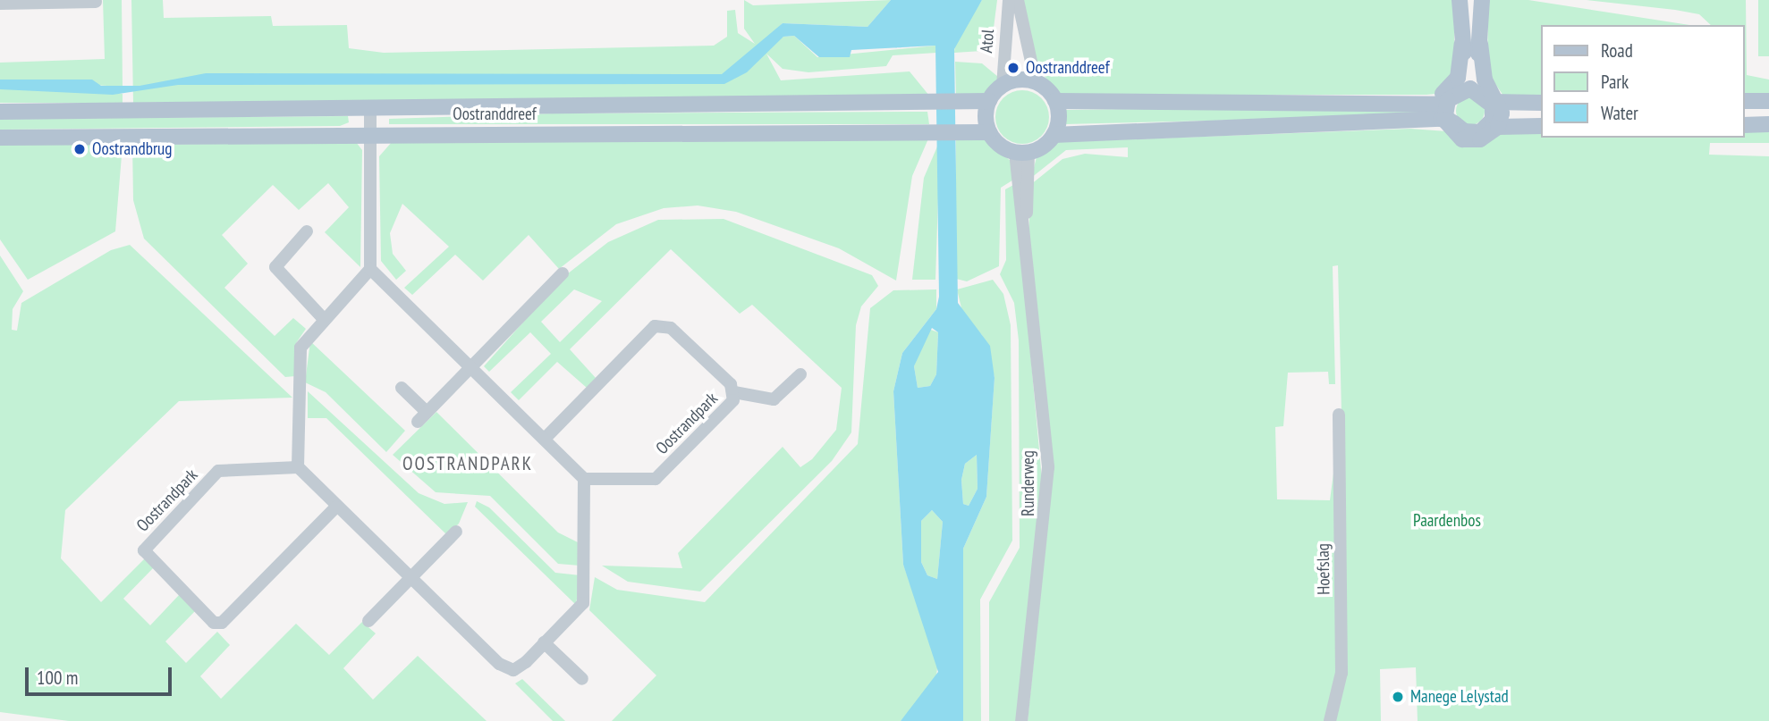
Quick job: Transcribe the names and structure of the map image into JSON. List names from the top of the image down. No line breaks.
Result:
{"streets":{"main road":["Oostranddreef"],"street":["Atol","Oostrandpark","Runderweg","Hoefslag"]},"crossings":[["Atol","Oostranddreef"],["Atol","Runderweg"],["Oostranddreef","Runderweg"]],"districts":["OOSTRANDPARK"],"parks":["Paardenbos"],"places":["Oostranddreef","Oostrandbrug","Manege Lelystad"],"legend":["Road","Park","Water"],"scale_bar":"100 m"}
